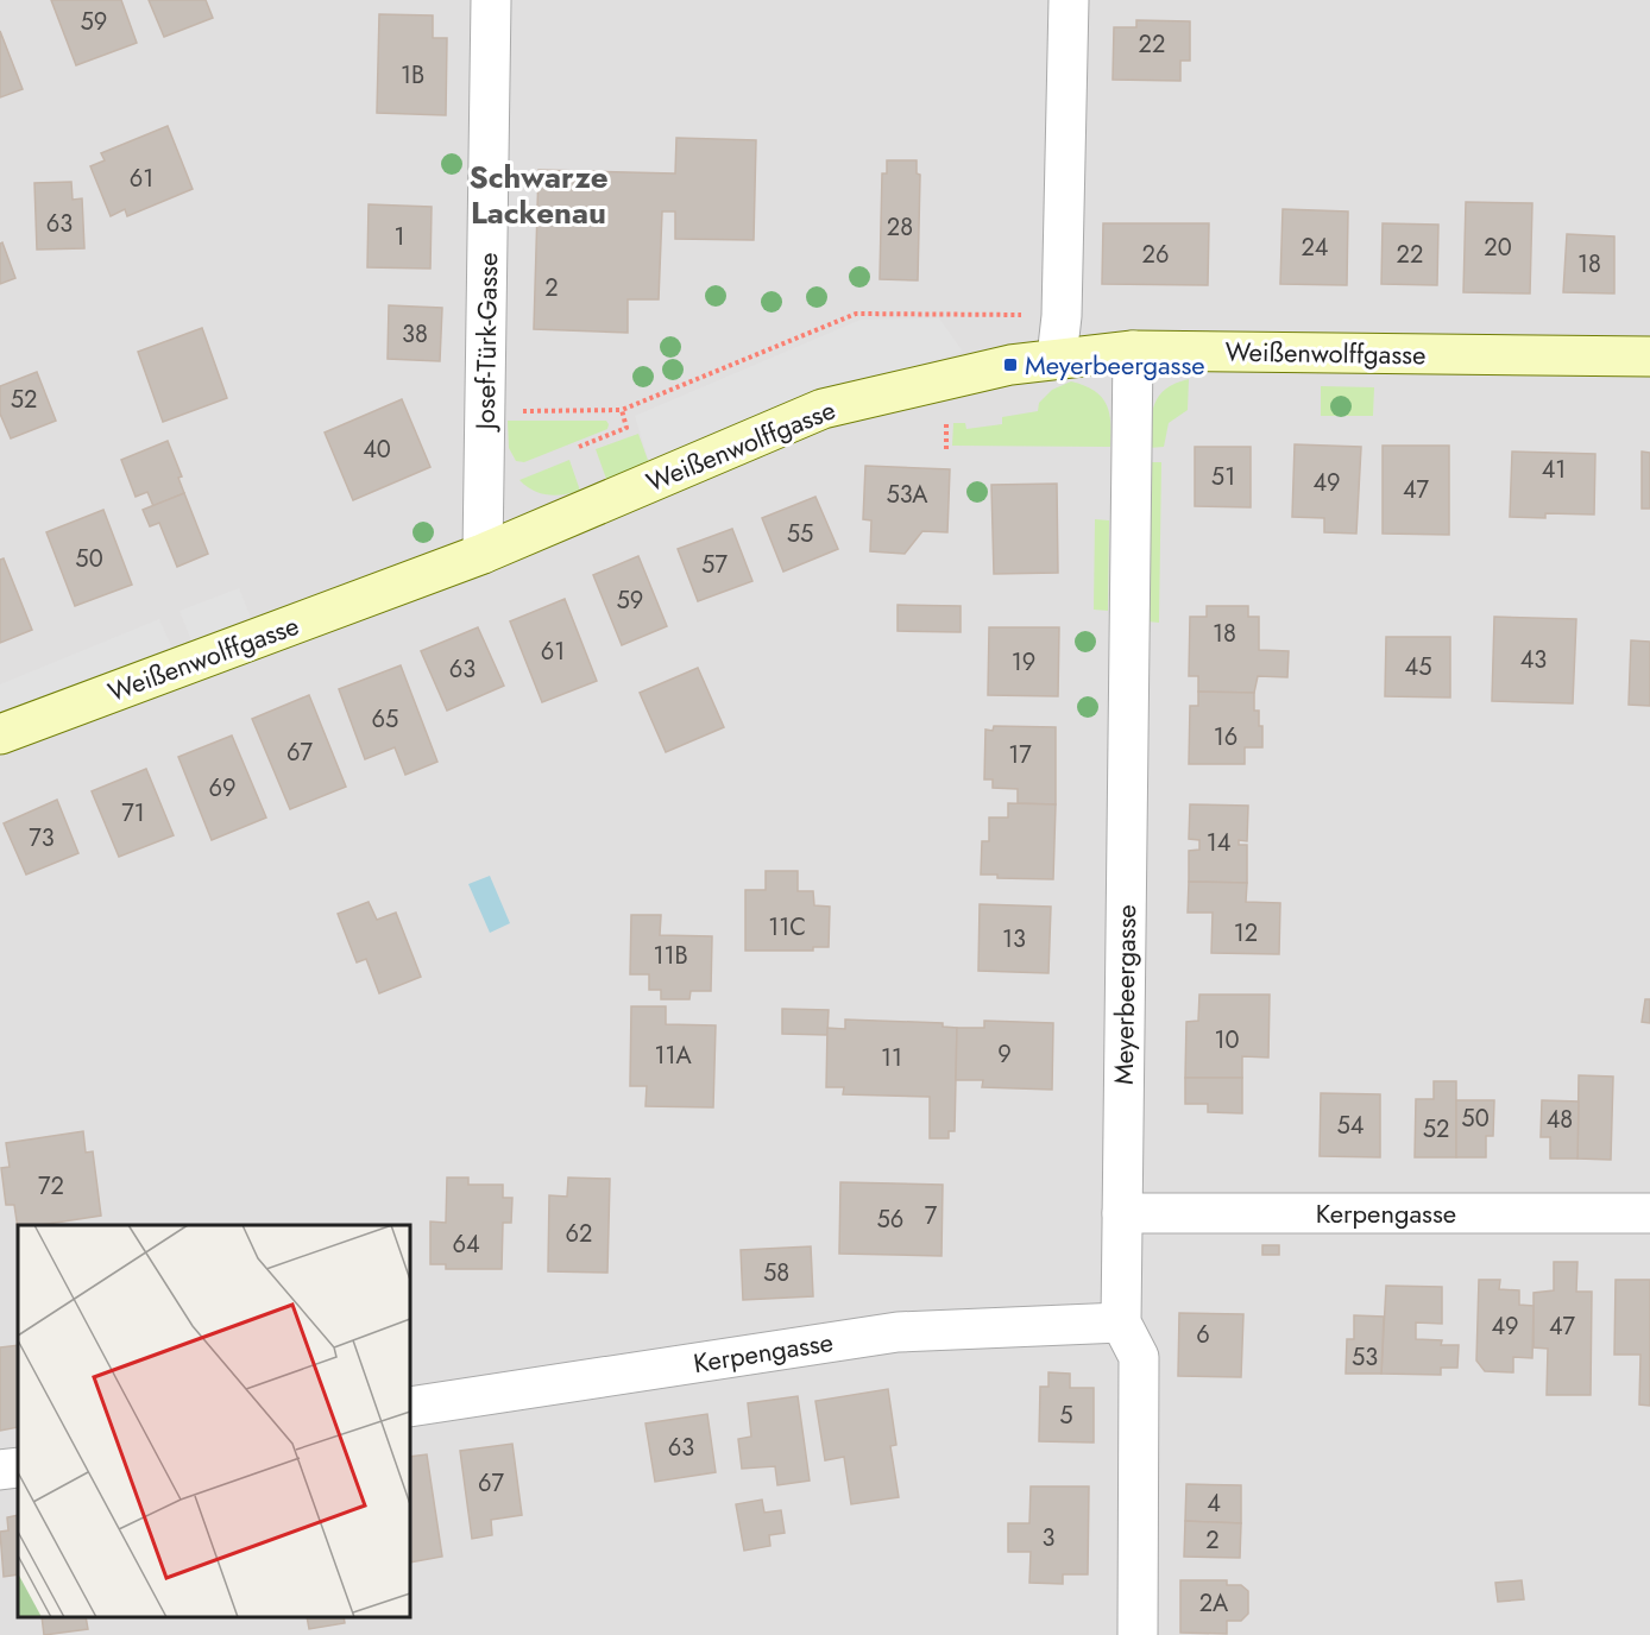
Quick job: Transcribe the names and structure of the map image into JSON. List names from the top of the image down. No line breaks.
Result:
{"streets":{"street":["Josef-Türk-Gasse","Weißenwolffgasse","Meyerbeergasse","Kerpengasse"]},"crossings":[["Josef-Türk-Gasse","Weißenwolffgasse"],["Weißenwolffgasse","Meyerbeergasse"],["Meyerbeergasse","Kerpengasse"]],"districts":["Schwarze Lackenau"],"places":{"transit":["Meyerbeergasse"]},"house_numbers":["59","22","1B","61","63","28","1","24","20","26","22","18","2","38","52","40","41","51","49","47","53A","55","50","57","59","18","61","43","19","45","63","65","16","67","17","69","71","73","14","11C","12","13","11B","10","9","11A","11","50","48","54","52","72","7","56","62","64","58","49","47","6","53","5","63","67","4","3","2","2A"]}
